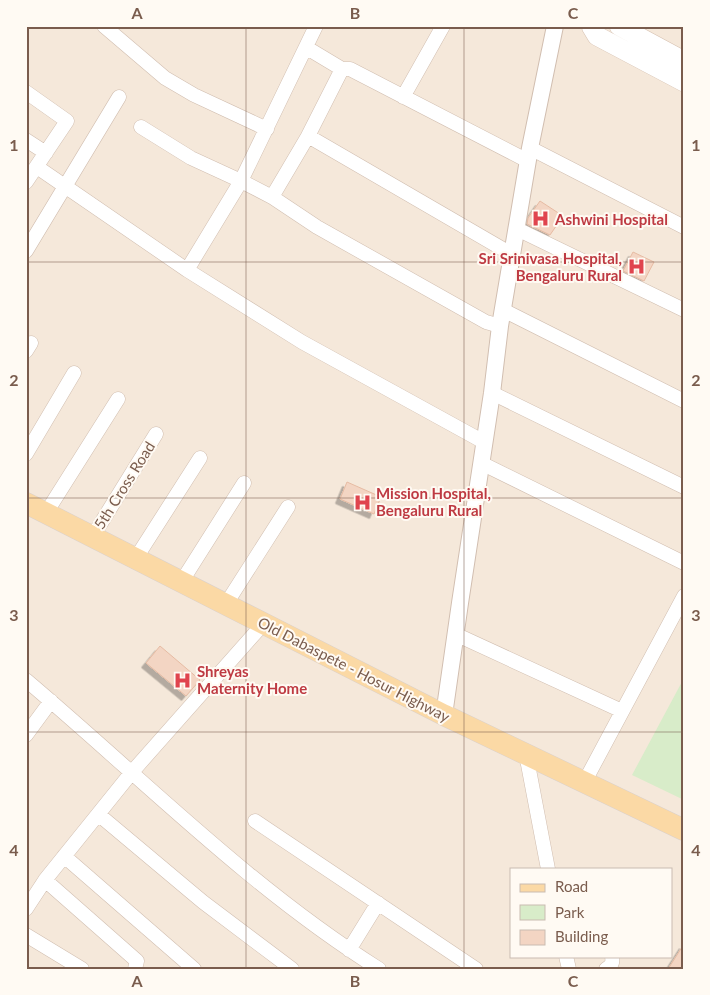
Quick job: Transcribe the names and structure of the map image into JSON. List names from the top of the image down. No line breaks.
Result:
{"streets":{"main road":["Old Dabaspete - Hosur Highway"],"street":["5th Cross Road"]},"crossings":[["5th Cross Road","Old Dabaspete - Hosur Highway"]],"places":{"hospital":["Ashwini Hospital","Sri Srinivasa Hospital, Bengaluru Rural","Mission Hospital, Bengaluru Rural","Shreyas Maternity Home"]},"legend":["Road","Park","Building"],"grid":{"columns":["A","B","C"],"rows":["1","2","3","4"]}}
